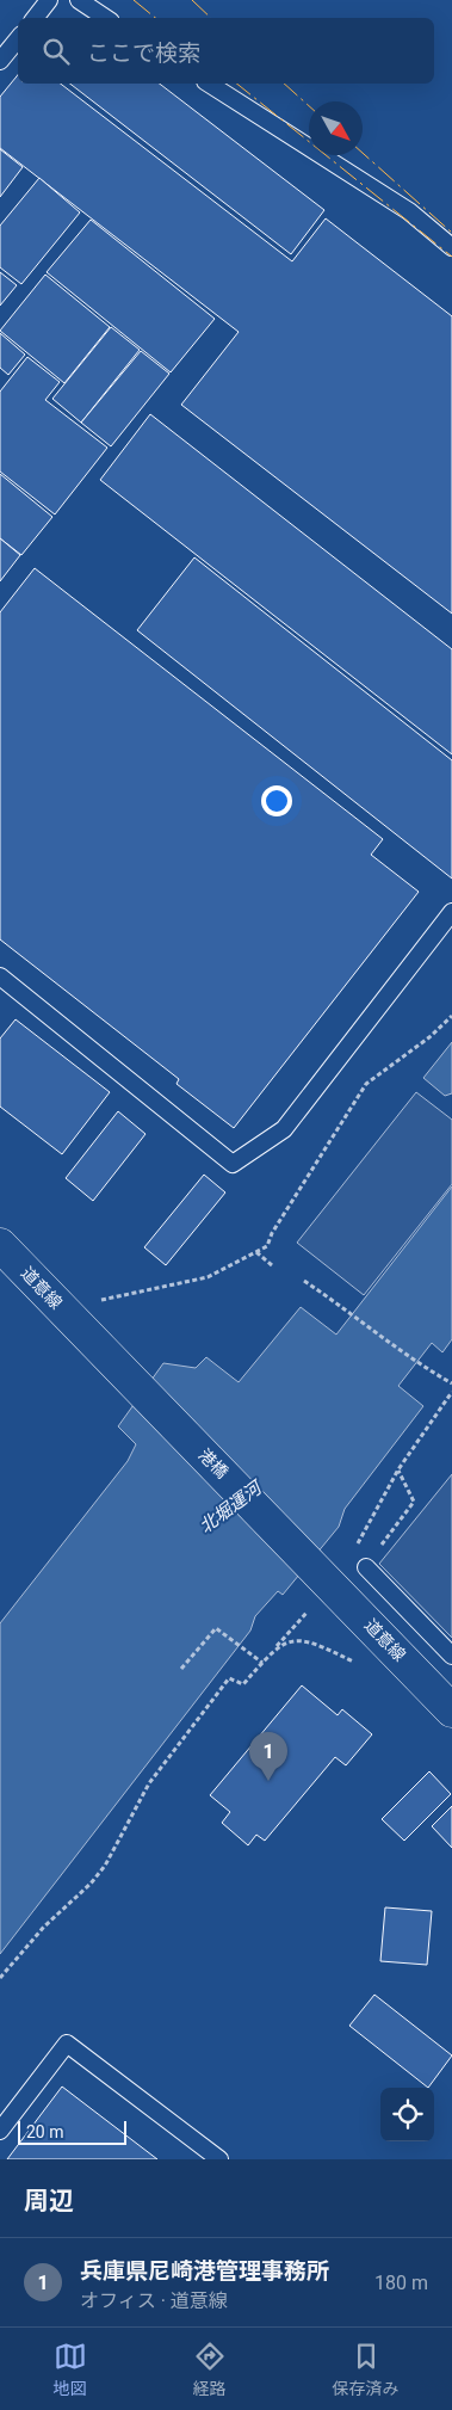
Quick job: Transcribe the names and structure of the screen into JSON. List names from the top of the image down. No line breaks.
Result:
{"streets":{"street":["道意線","港橋"]},"crossings":[["道意線","港橋"]],"water":["北堀運河"],"scale_bar":"20 m","north":"bottom right","page":{"search":"ここで検索","pins":"1","scale":"20 m","heading":"周辺","list":[{"mark":"1","name":"兵庫県尼崎港管理事務所","note":"オフィス · 道意線","value":"180 m"}],"nav":["地図","経路","保存済み"]}}
